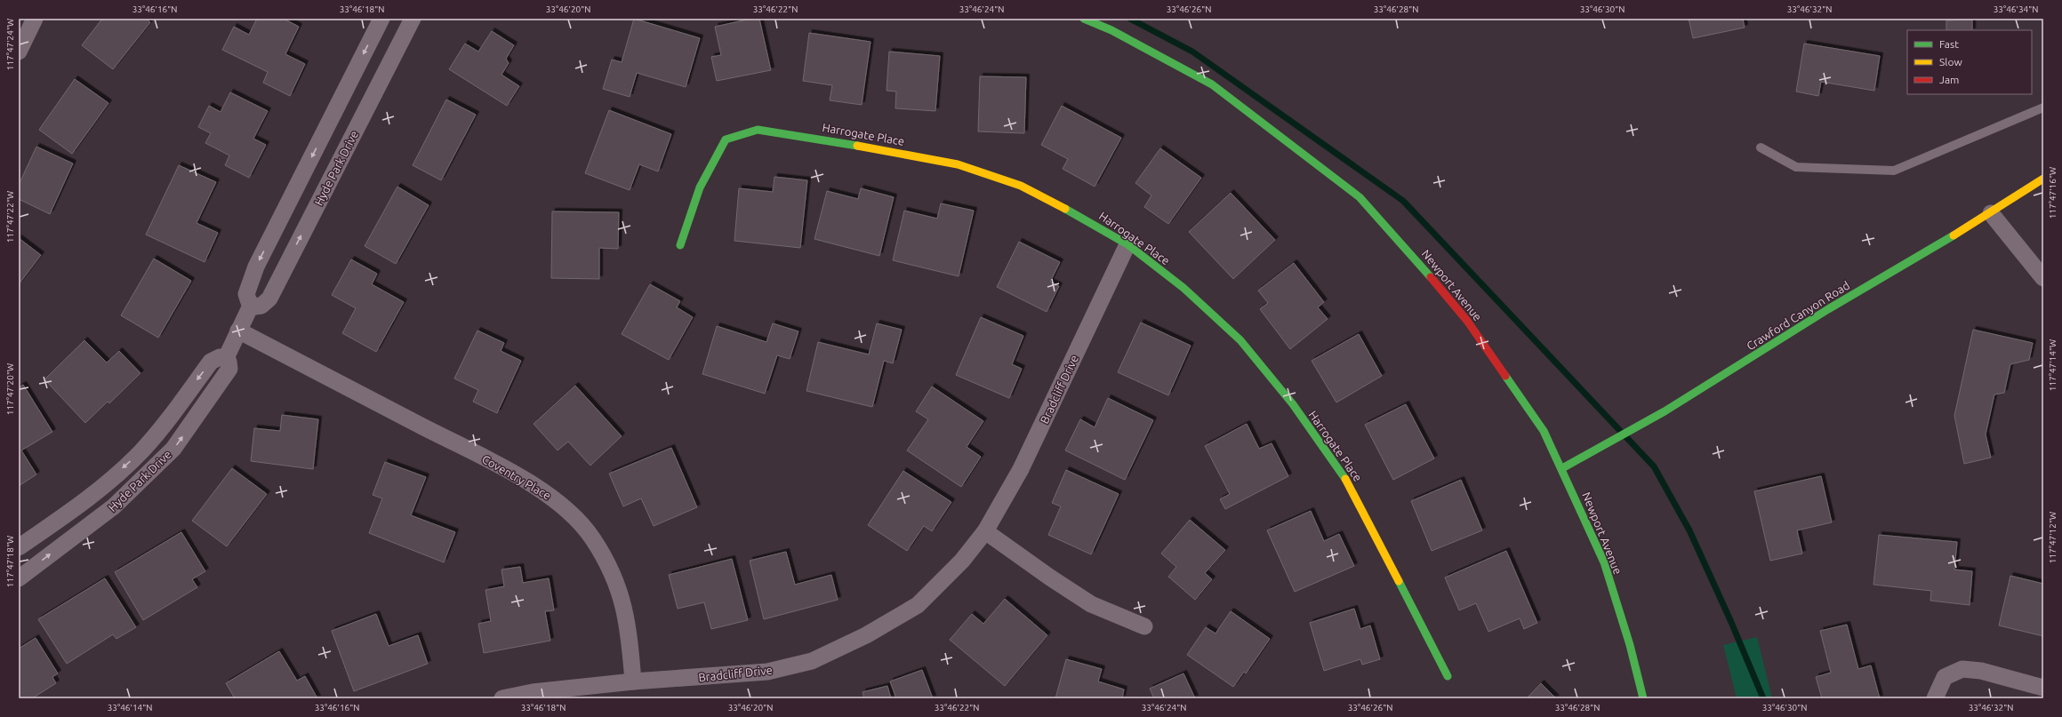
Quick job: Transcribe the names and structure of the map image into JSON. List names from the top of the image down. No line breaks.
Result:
{"streets":{"main road":["Harrogate Place","Newport Avenue","Crawford Canyon Road"],"street":["Hyde Park Drive","Bradcliff Drive","Coventry Place"]},"crossings":[["Harrogate Place","Bradcliff Drive"],["Hyde Park Drive","Coventry Place"],["Newport Avenue","Crawford Canyon Road"],["Bradcliff Drive","Coventry Place"]],"legend":["Fast","Slow","Jam"],"coordinates":["33°46'16\"N","33°46'18\"N","33°46'20\"N","33°46'22\"N","33°46'24\"N","33°46'26\"N","33°46'28\"N","33°46'30\"N","33°46'32\"N","33°46'34\"N","117°47'24\"W","117°47'16\"W","117°47'22\"W","117°47'14\"W","117°47'20\"W","117°47'12\"W","117°47'18\"W","33°46'14\"N"]}
